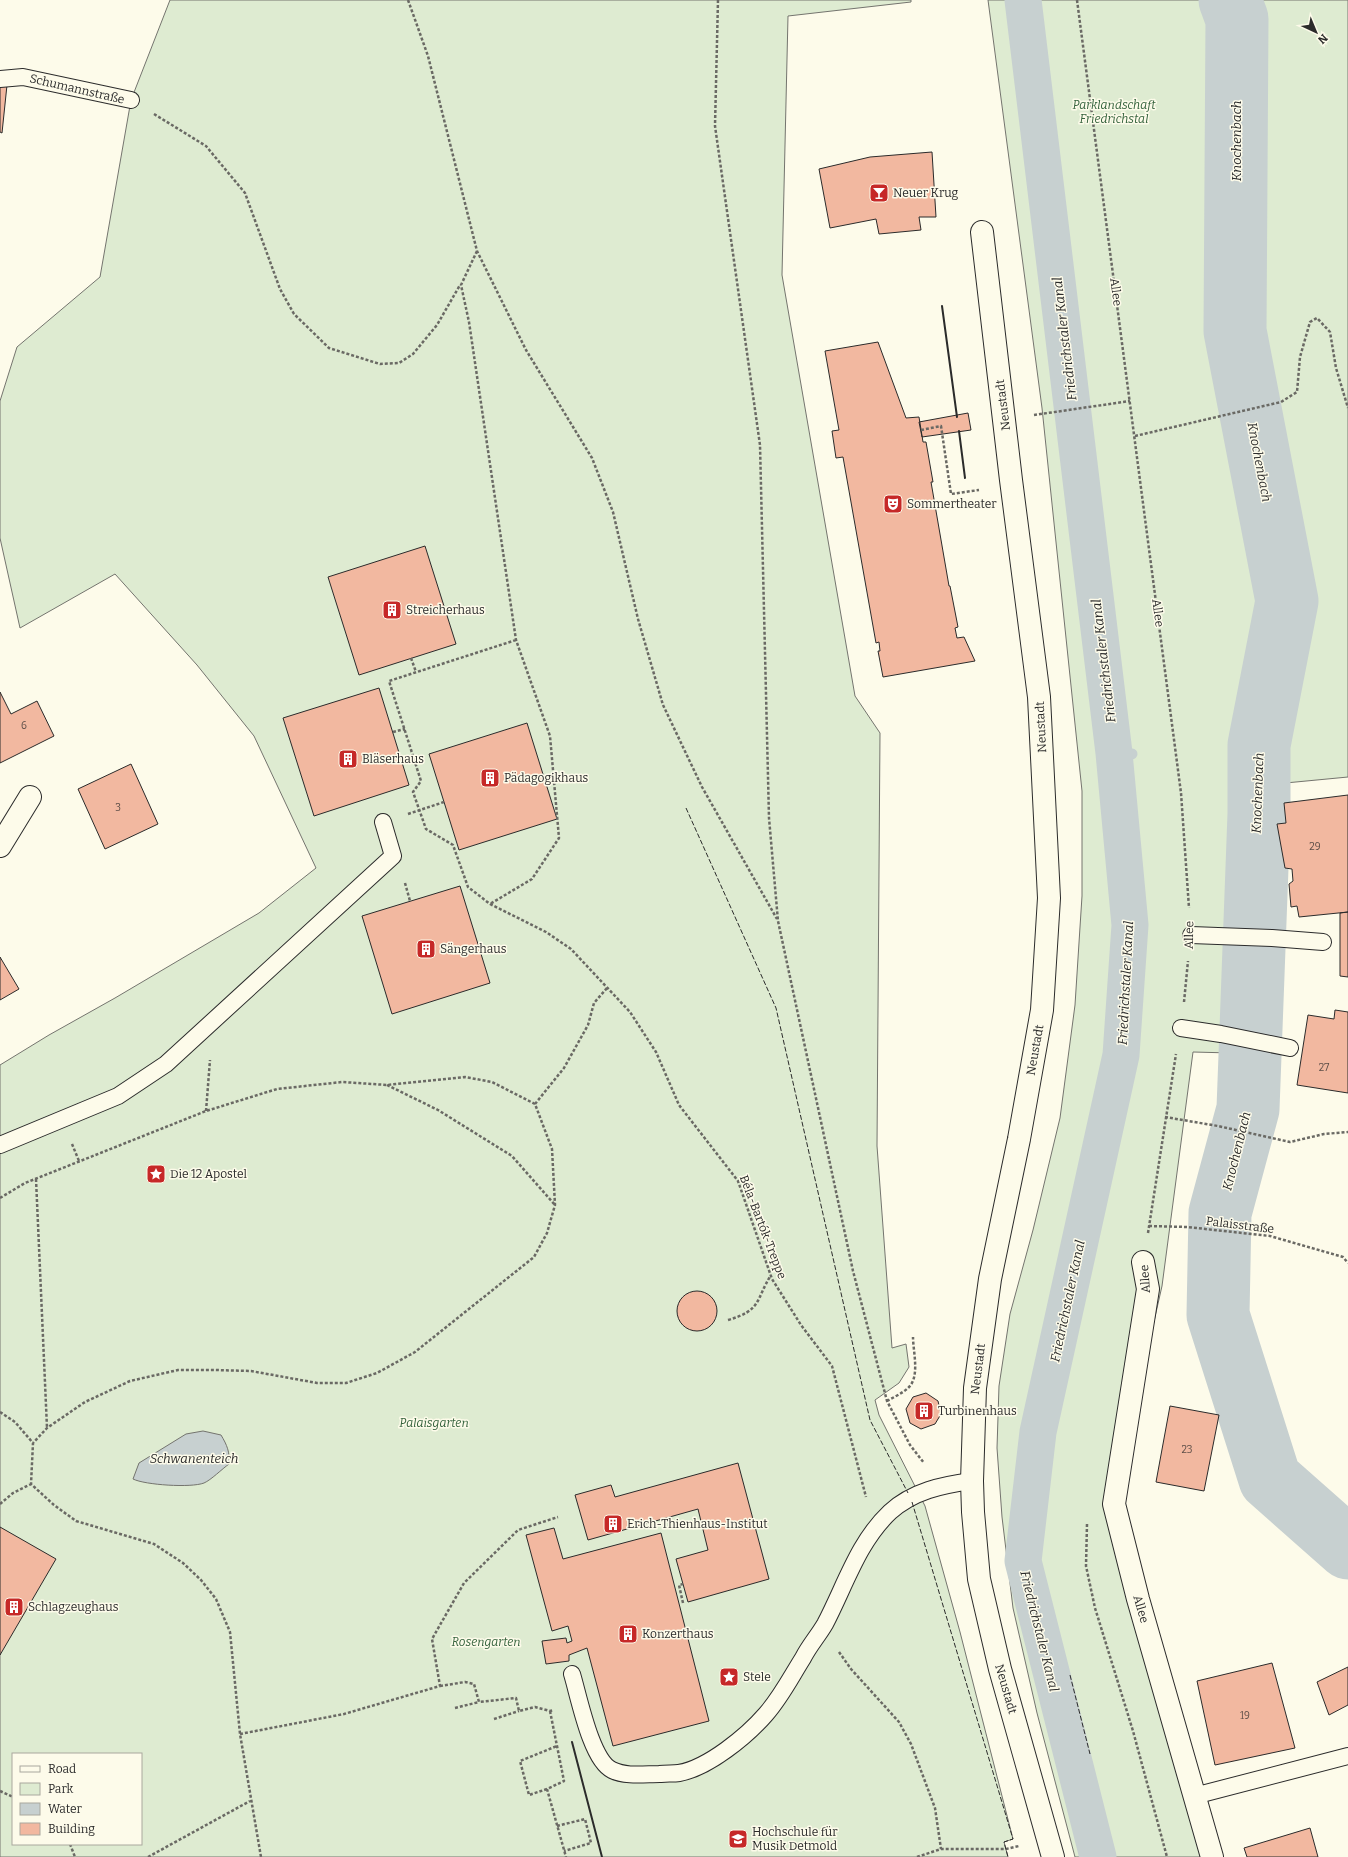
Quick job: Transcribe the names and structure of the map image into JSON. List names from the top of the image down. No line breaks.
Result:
{"streets":{"main road":["Allee","Neustadt"],"lane":["Schumannstraße"],"path":["Palaisstraße","Béla-Bartók-Treppe"]},"crossings":[["Allee","Palaisstraße"]],"water":["Knochenbach","Friedrichstaler Kanal","Schwanenteich"],"parks":["Parklandschaft Friedrichstal","Palaisgarten","Rosengarten"],"places":{"bar":["Neuer Krug"],"theatre":["Sommertheater"],"building":["Streicherhaus","Bläserhaus","Pädagogikhaus","Sängerhaus","Turbinenhaus","Erich-Thienhaus-Institut","Schlagzeughaus","Konzerthaus"],"place":["Die 12 Apostel","Stele"],"school or university":["Hochschule für Musik Detmold"]},"house_numbers":["6","3","29","27","23","19"],"legend":["Road","Park","Water","Building"],"north":"bottom right"}
